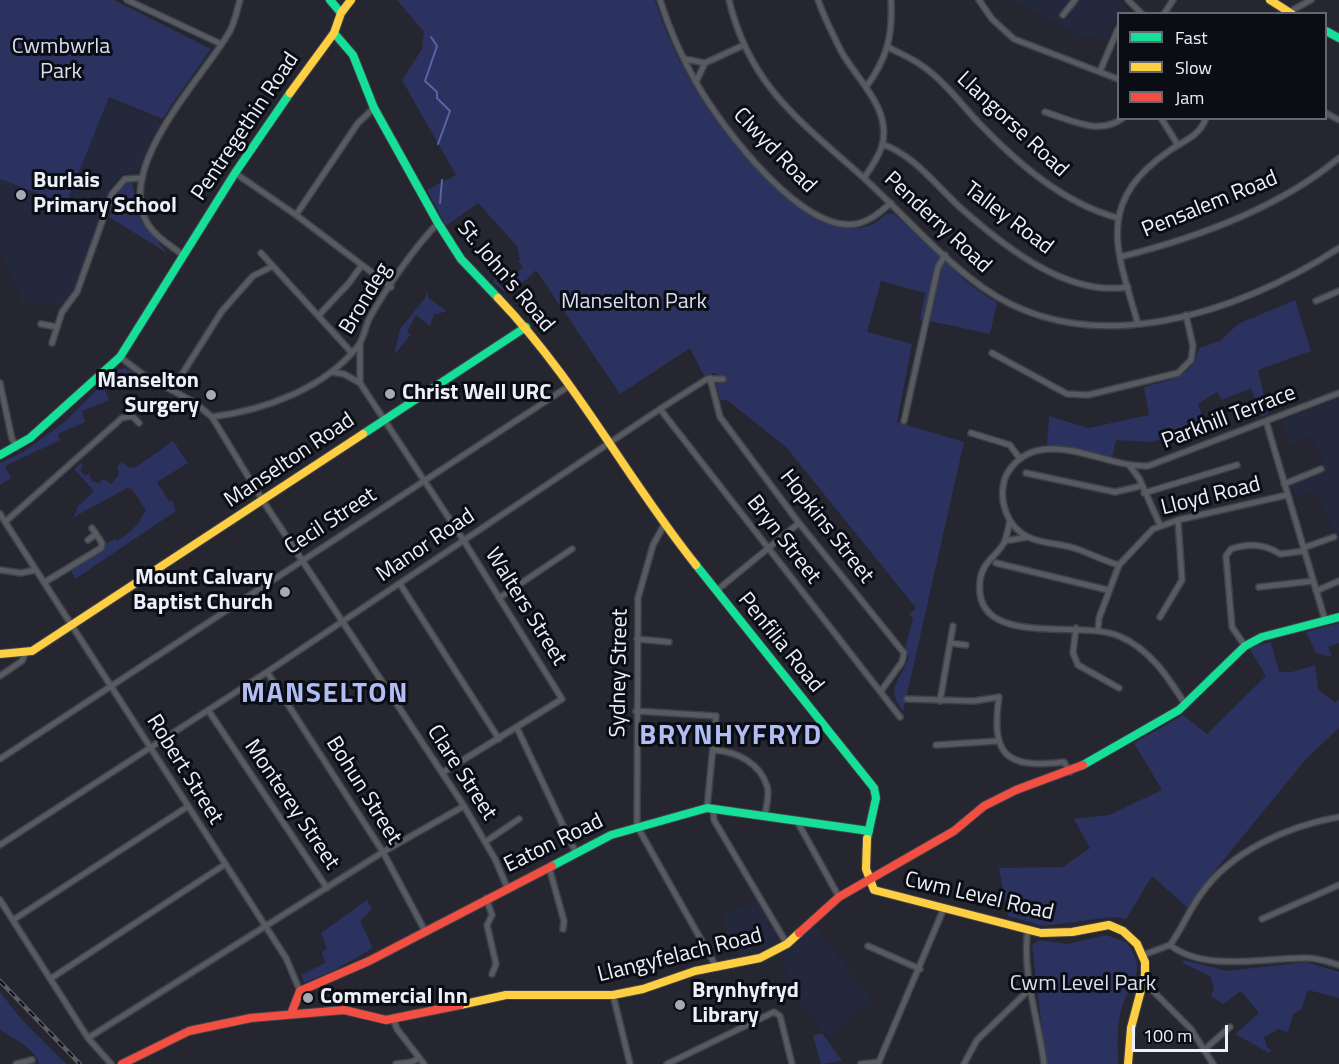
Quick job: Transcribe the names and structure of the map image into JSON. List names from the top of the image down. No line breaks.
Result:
{"streets":{"street":["Llangorse Road","Pentregethin Road","Clwyd Road","Pensalem Road","Talley Road","Penderry Road","St. John's Road","Brondeg","Parkhill Terrace","Manselton Road","Lloyd Road","Cecil Street","Hopkins Street","Bryn Street","Manor Road","Walters Street","Penfilia Road","Sydney Street","Robert Street","Clare Street","Bohun Street","Monterey Street","Eaton Road","Cwm Level Road","Llangyfelach Road"]},"crossings":[["Pentregethin Road","St. John's Road"],["Clwyd Road","Penderry Road"],["St. John's Road","Brondeg"],["St. John's Road","Manselton Road"],["St. John's Road","Cecil Street"],["St. John's Road","Manor Road"],["St. John's Road","Penfilia Road"],["Brondeg","Clare Street"],["Manselton Road","Walters Street"],["Manselton Road","Robert Street"],["Manselton Road","Clare Street"],["Cecil Street","Walters Street"],["Cecil Street","Robert Street"],["Cecil Street","Clare Street"],["Hopkins Street","Bryn Street"],["Hopkins Street","Manor Road"],["Bryn Street","Manor Road"],["Manor Road","Walters Street"],["Manor Road","Penfilia Road"],["Manor Road","Robert Street"],["Manor Road","Clare Street"],["Manor Road","Bohun Street"],["Manor Road","Monterey Street"],["Penfilia Road","Sydney Street"],["Penfilia Road","Eaton Road"],["Penfilia Road","Cwm Level Road"],["Penfilia Road","Llangyfelach Road"],["Sydney Street","Eaton Road"],["Robert Street","Eaton Road"],["Clare Street","Eaton Road"],["Bohun Street","Eaton Road"],["Cwm Level Road","Llangyfelach Road"]],"districts":["MANSELTON","BRYNHYFRYD"],"parks":["Cwmbwrla Park","Manselton Park","Cwm Level Park"],"places":["Burlais Primary School","Christ Well URC","Manselton Surgery","Mount Calvary Baptist Church","Commercial Inn","Brynhyfryd Library"],"legend":["Fast","Slow","Jam"],"scale_bar":"100 m"}
